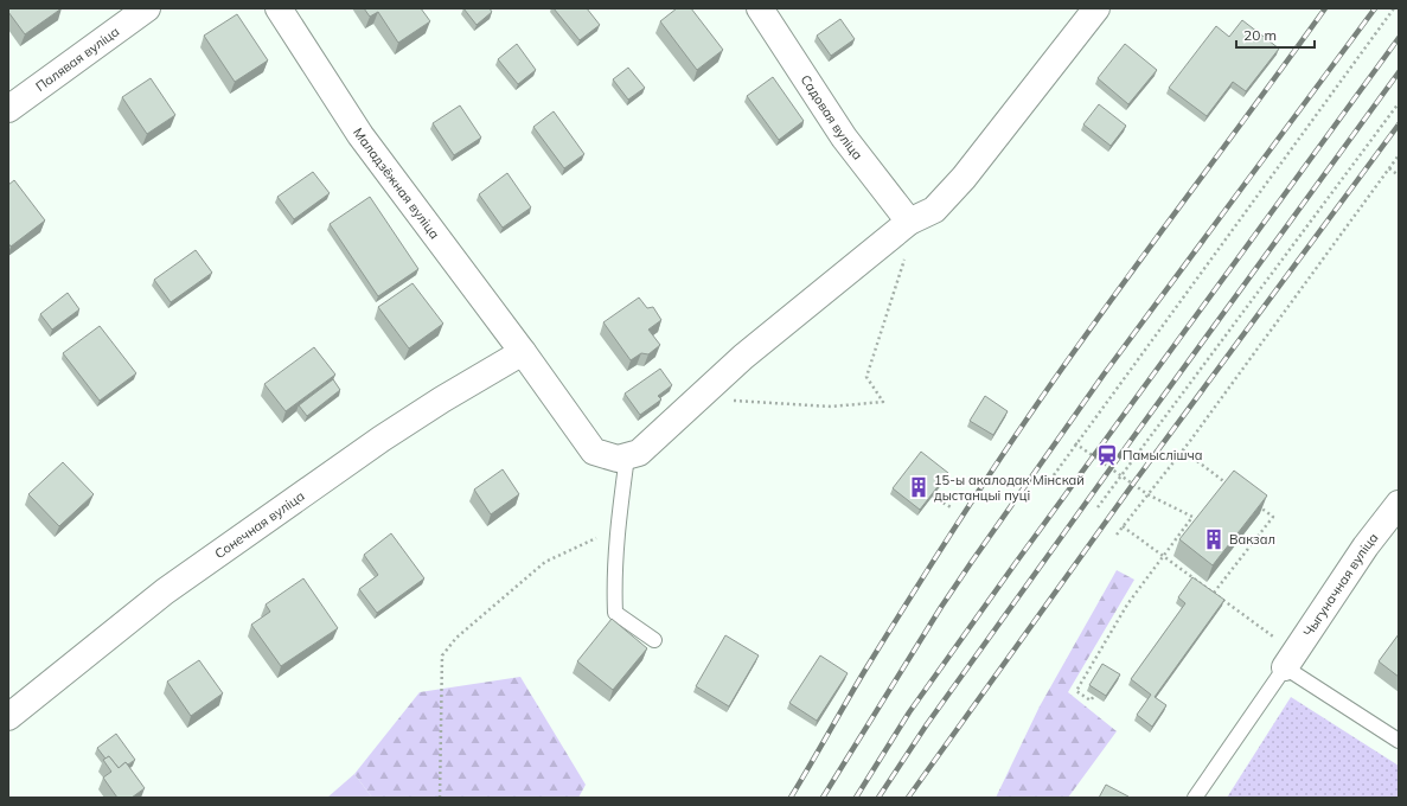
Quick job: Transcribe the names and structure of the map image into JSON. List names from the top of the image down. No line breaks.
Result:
{"streets":{"street":["Палявая вуліца","Садовая вуліца","Маладзёжная вуліца","Сонечная вуліца","Чыгуначная вуліца"]},"crossings":[["Маладзёжная вуліца","Сонечная вуліца"]],"places":{"station":["Памыслішча"],"building":["15-ы акалодак Мінскай дыстанцыі пуці","Вакзал"]},"scale_bar":"20 m"}
